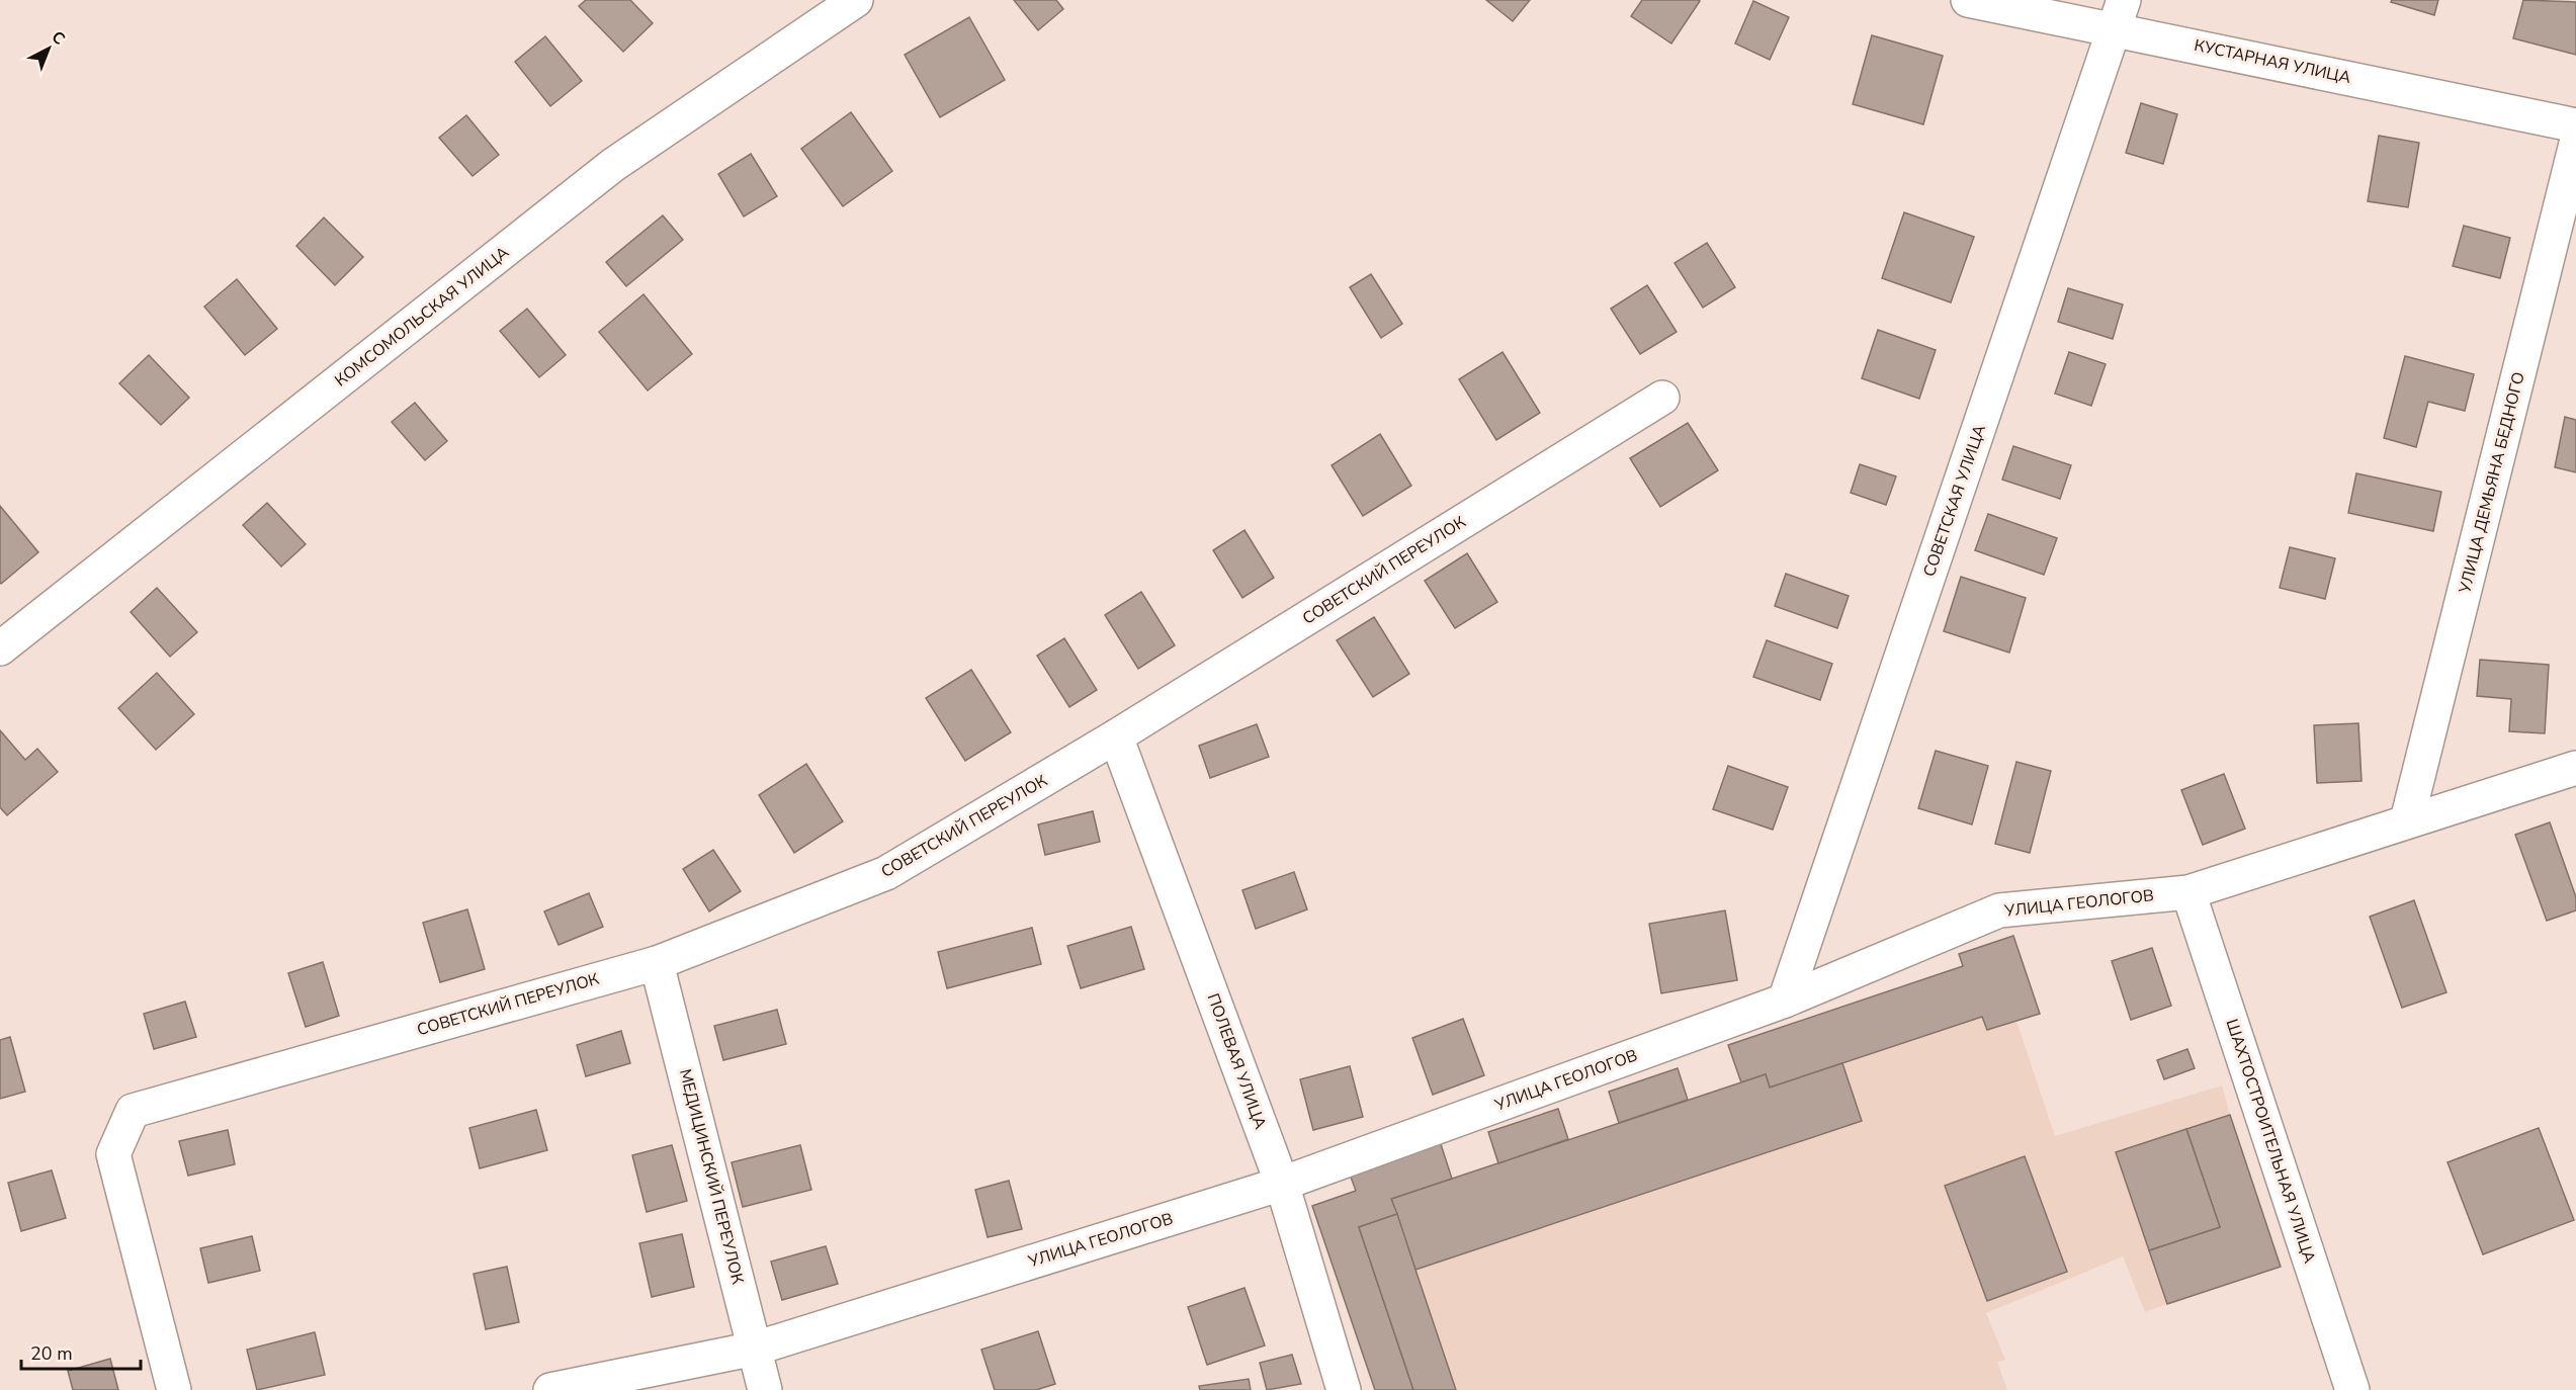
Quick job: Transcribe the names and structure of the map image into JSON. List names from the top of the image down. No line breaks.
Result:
{"streets":{"street":["КУСТАРНАЯ УЛИЦА","КОМСОМОЛЬСКАЯ УЛИЦА","УЛИЦА ДЕМЬЯНА БЕДНОГО","СОВЕТСКАЯ УЛИЦА","СОВЕТСКИЙ ПЕРЕУЛОК","УЛИЦА ГЕОЛОГОВ","ПОЛЕВАЯ УЛИЦА","ШАХТОСТРОИТЕЛЬНАЯ УЛИЦА","МЕДИЦИНСКИЙ ПЕРЕУЛОК"]},"crossings":[["КУСТАРНАЯ УЛИЦА","СОВЕТСКАЯ УЛИЦА"],["УЛИЦА ДЕМЬЯНА БЕДНОГО","УЛИЦА ГЕОЛОГОВ"],["СОВЕТСКАЯ УЛИЦА","УЛИЦА ГЕОЛОГОВ"],["СОВЕТСКИЙ ПЕРЕУЛОК","ПОЛЕВАЯ УЛИЦА"],["СОВЕТСКИЙ ПЕРЕУЛОК","МЕДИЦИНСКИЙ ПЕРЕУЛОК"],["УЛИЦА ГЕОЛОГОВ","ПОЛЕВАЯ УЛИЦА"],["УЛИЦА ГЕОЛОГОВ","ШАХТОСТРОИТЕЛЬНАЯ УЛИЦА"],["УЛИЦА ГЕОЛОГОВ","МЕДИЦИНСКИЙ ПЕРЕУЛОК"]],"scale_bar":"20 m","north":"top right"}
